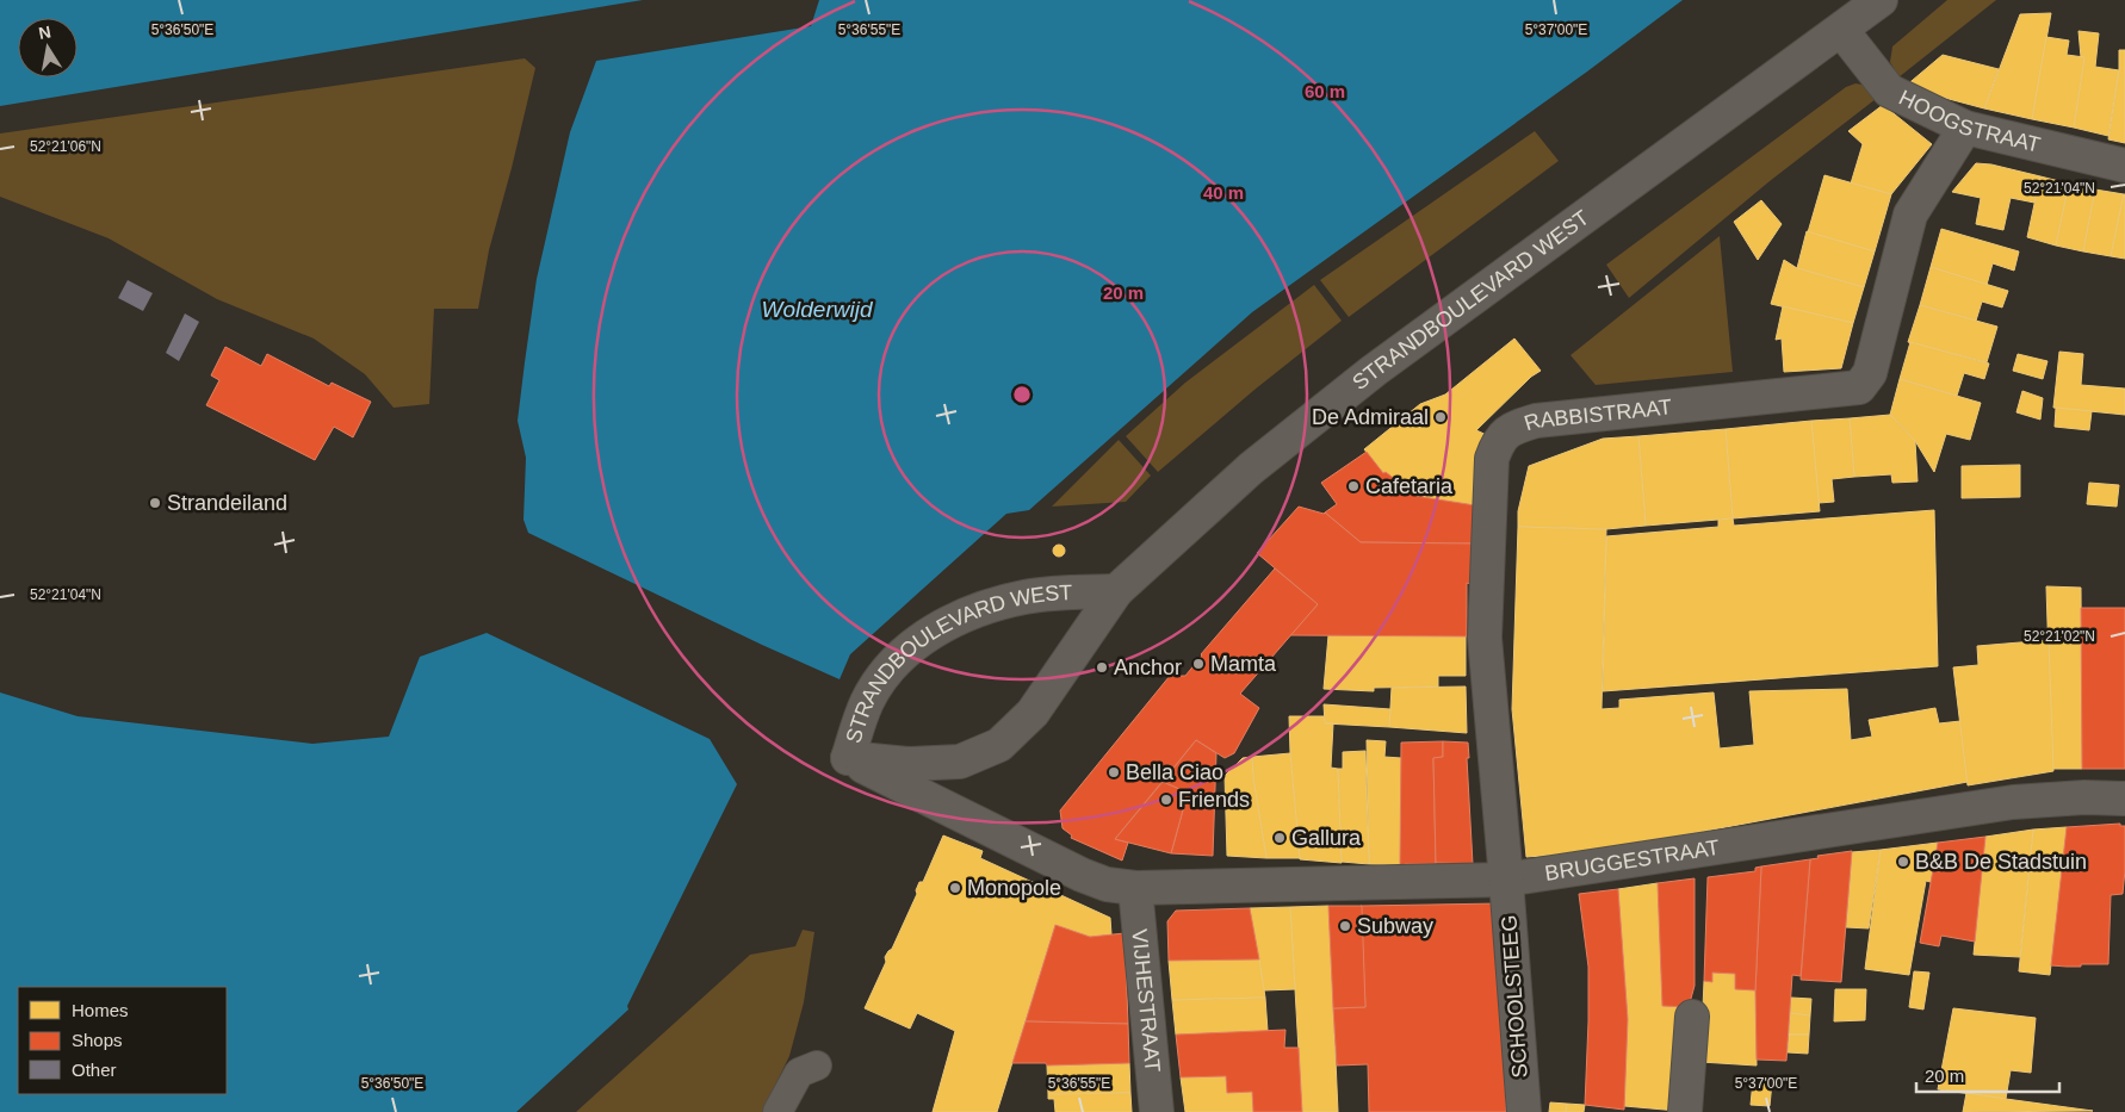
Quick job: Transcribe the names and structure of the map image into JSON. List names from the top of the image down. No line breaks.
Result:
{"streets":{"street":["HOOGSTRAAT","STRANDBOULEVARD WEST","RABBISTRAAT","BRUGGESTRAAT","SCHOOLSTEEG","VIJHESTRAAT"]},"crossings":[["HOOGSTRAAT","STRANDBOULEVARD WEST"],["HOOGSTRAAT","RABBISTRAAT"],["STRANDBOULEVARD WEST","BRUGGESTRAAT"],["RABBISTRAAT","BRUGGESTRAAT"],["RABBISTRAAT","SCHOOLSTEEG"],["BRUGGESTRAAT","SCHOOLSTEEG"],["BRUGGESTRAAT","VIJHESTRAAT"]],"water":["Wolderwijd"],"places":["De Admiraal","Cafetaria","Strandeiland","Mamta","Anchor","Bella Ciao","Friends","Gallura","B&B De Stadstuin","Monopole","Subway"],"legend":["Homes","Shops","Other"],"scale_bar":"20 m","north":"top","coordinates":["5°36'50\"E","5°36'55\"E","5°37'00\"E","52°21'06\"N","52°21'04\"N","52°21'02\"N"],"rings":["60 m","40 m","20 m"]}
